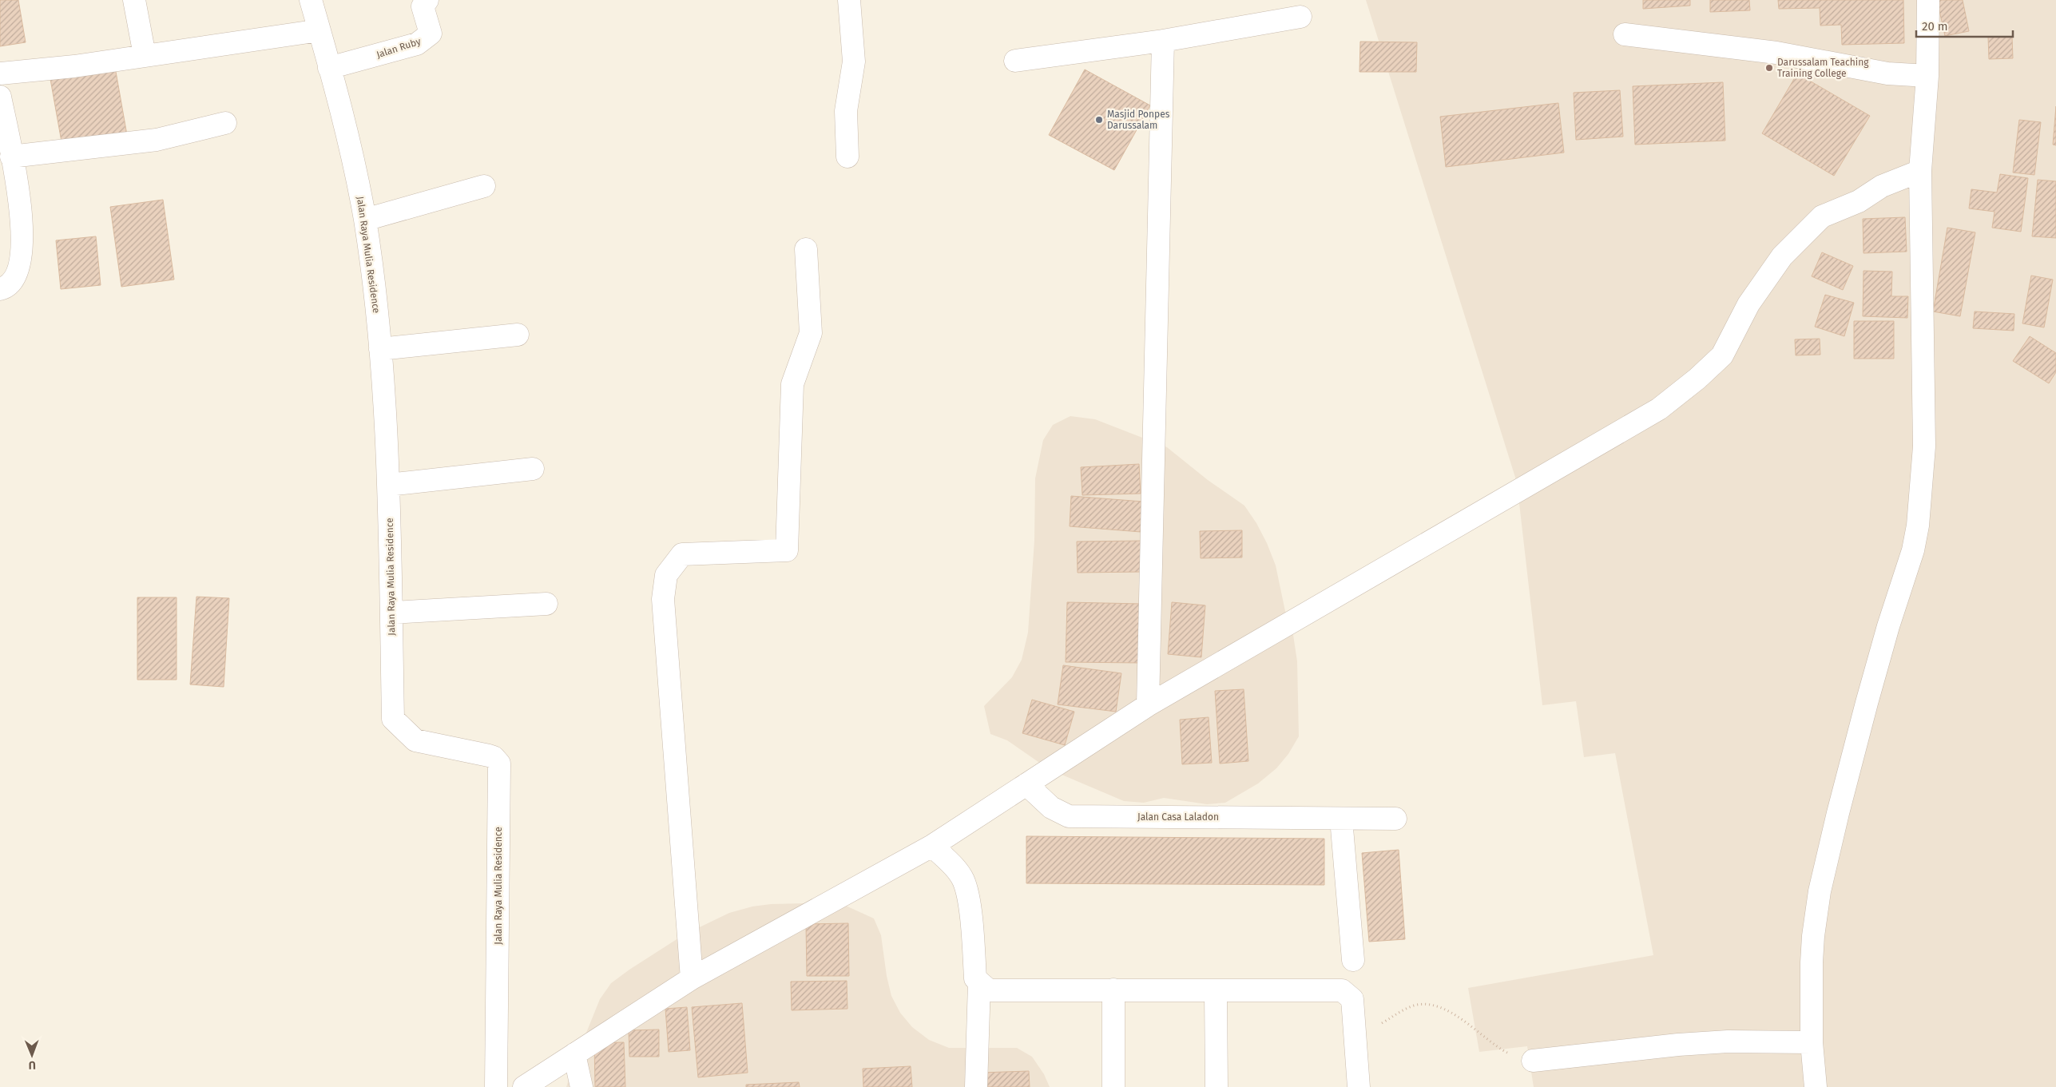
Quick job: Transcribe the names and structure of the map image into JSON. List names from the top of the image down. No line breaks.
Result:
{"streets":{"street":["Jalan Ruby","Jalan Raya Mulia Residence","Jalan Casa Laladon"]},"crossings":[["Jalan Ruby","Jalan Raya Mulia Residence"]],"places":["Darussalam Teaching Training College","Masjid Ponpes Darussalam"],"scale_bar":"20 m","north":"bottom"}
